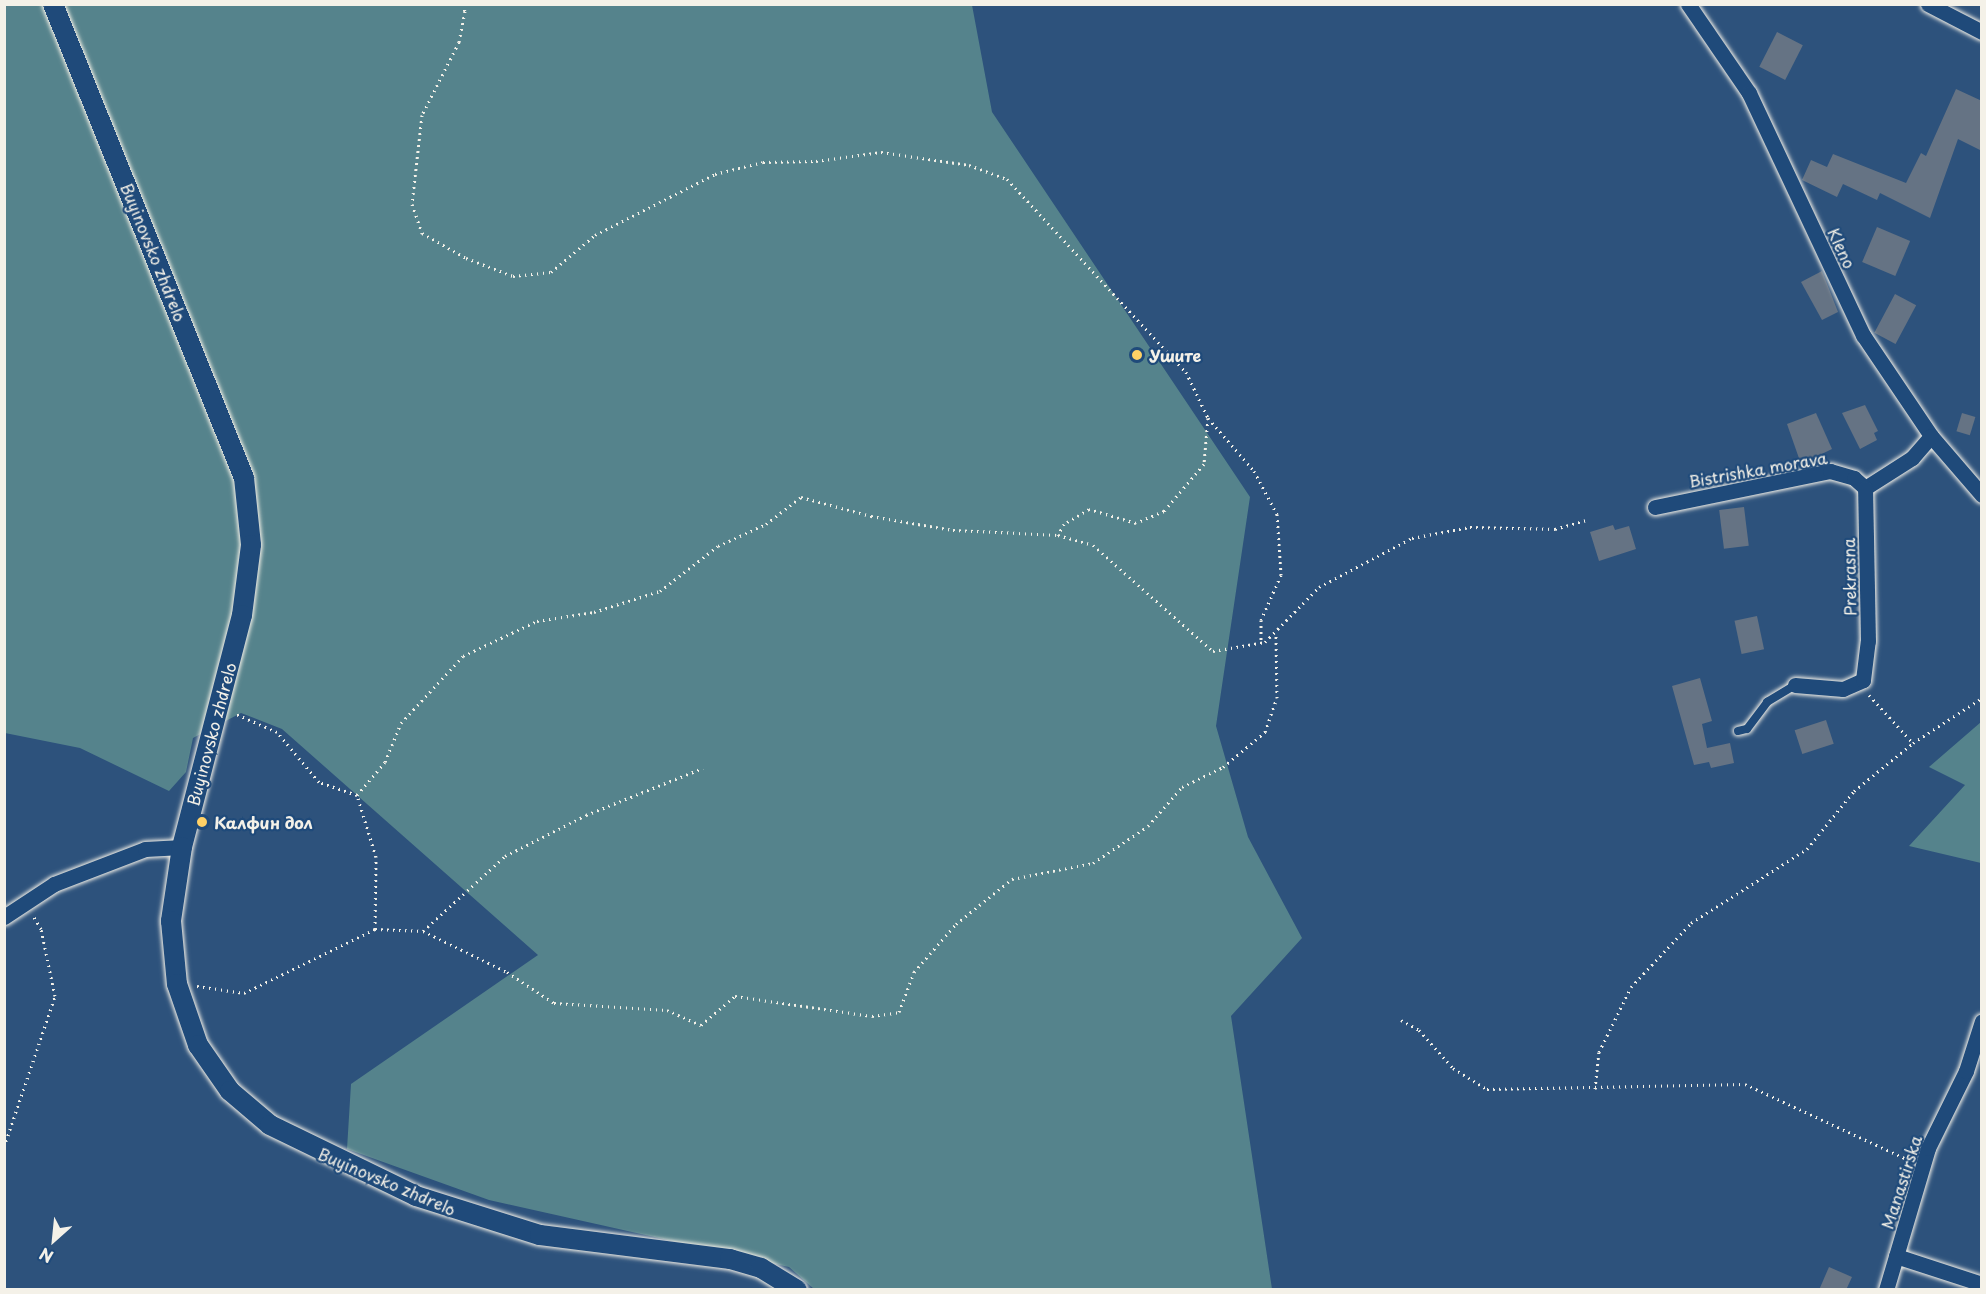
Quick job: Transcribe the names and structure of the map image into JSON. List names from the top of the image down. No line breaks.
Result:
{"streets":{"street":["Kleno","Buyinovsko zhdrelo","Bistrishka morava","Prekrasna","Manastirska"]},"crossings":[["Bistrishka morava","Prekrasna"]],"places":["Ушите","Калфин дол"],"north":"bottom left"}
